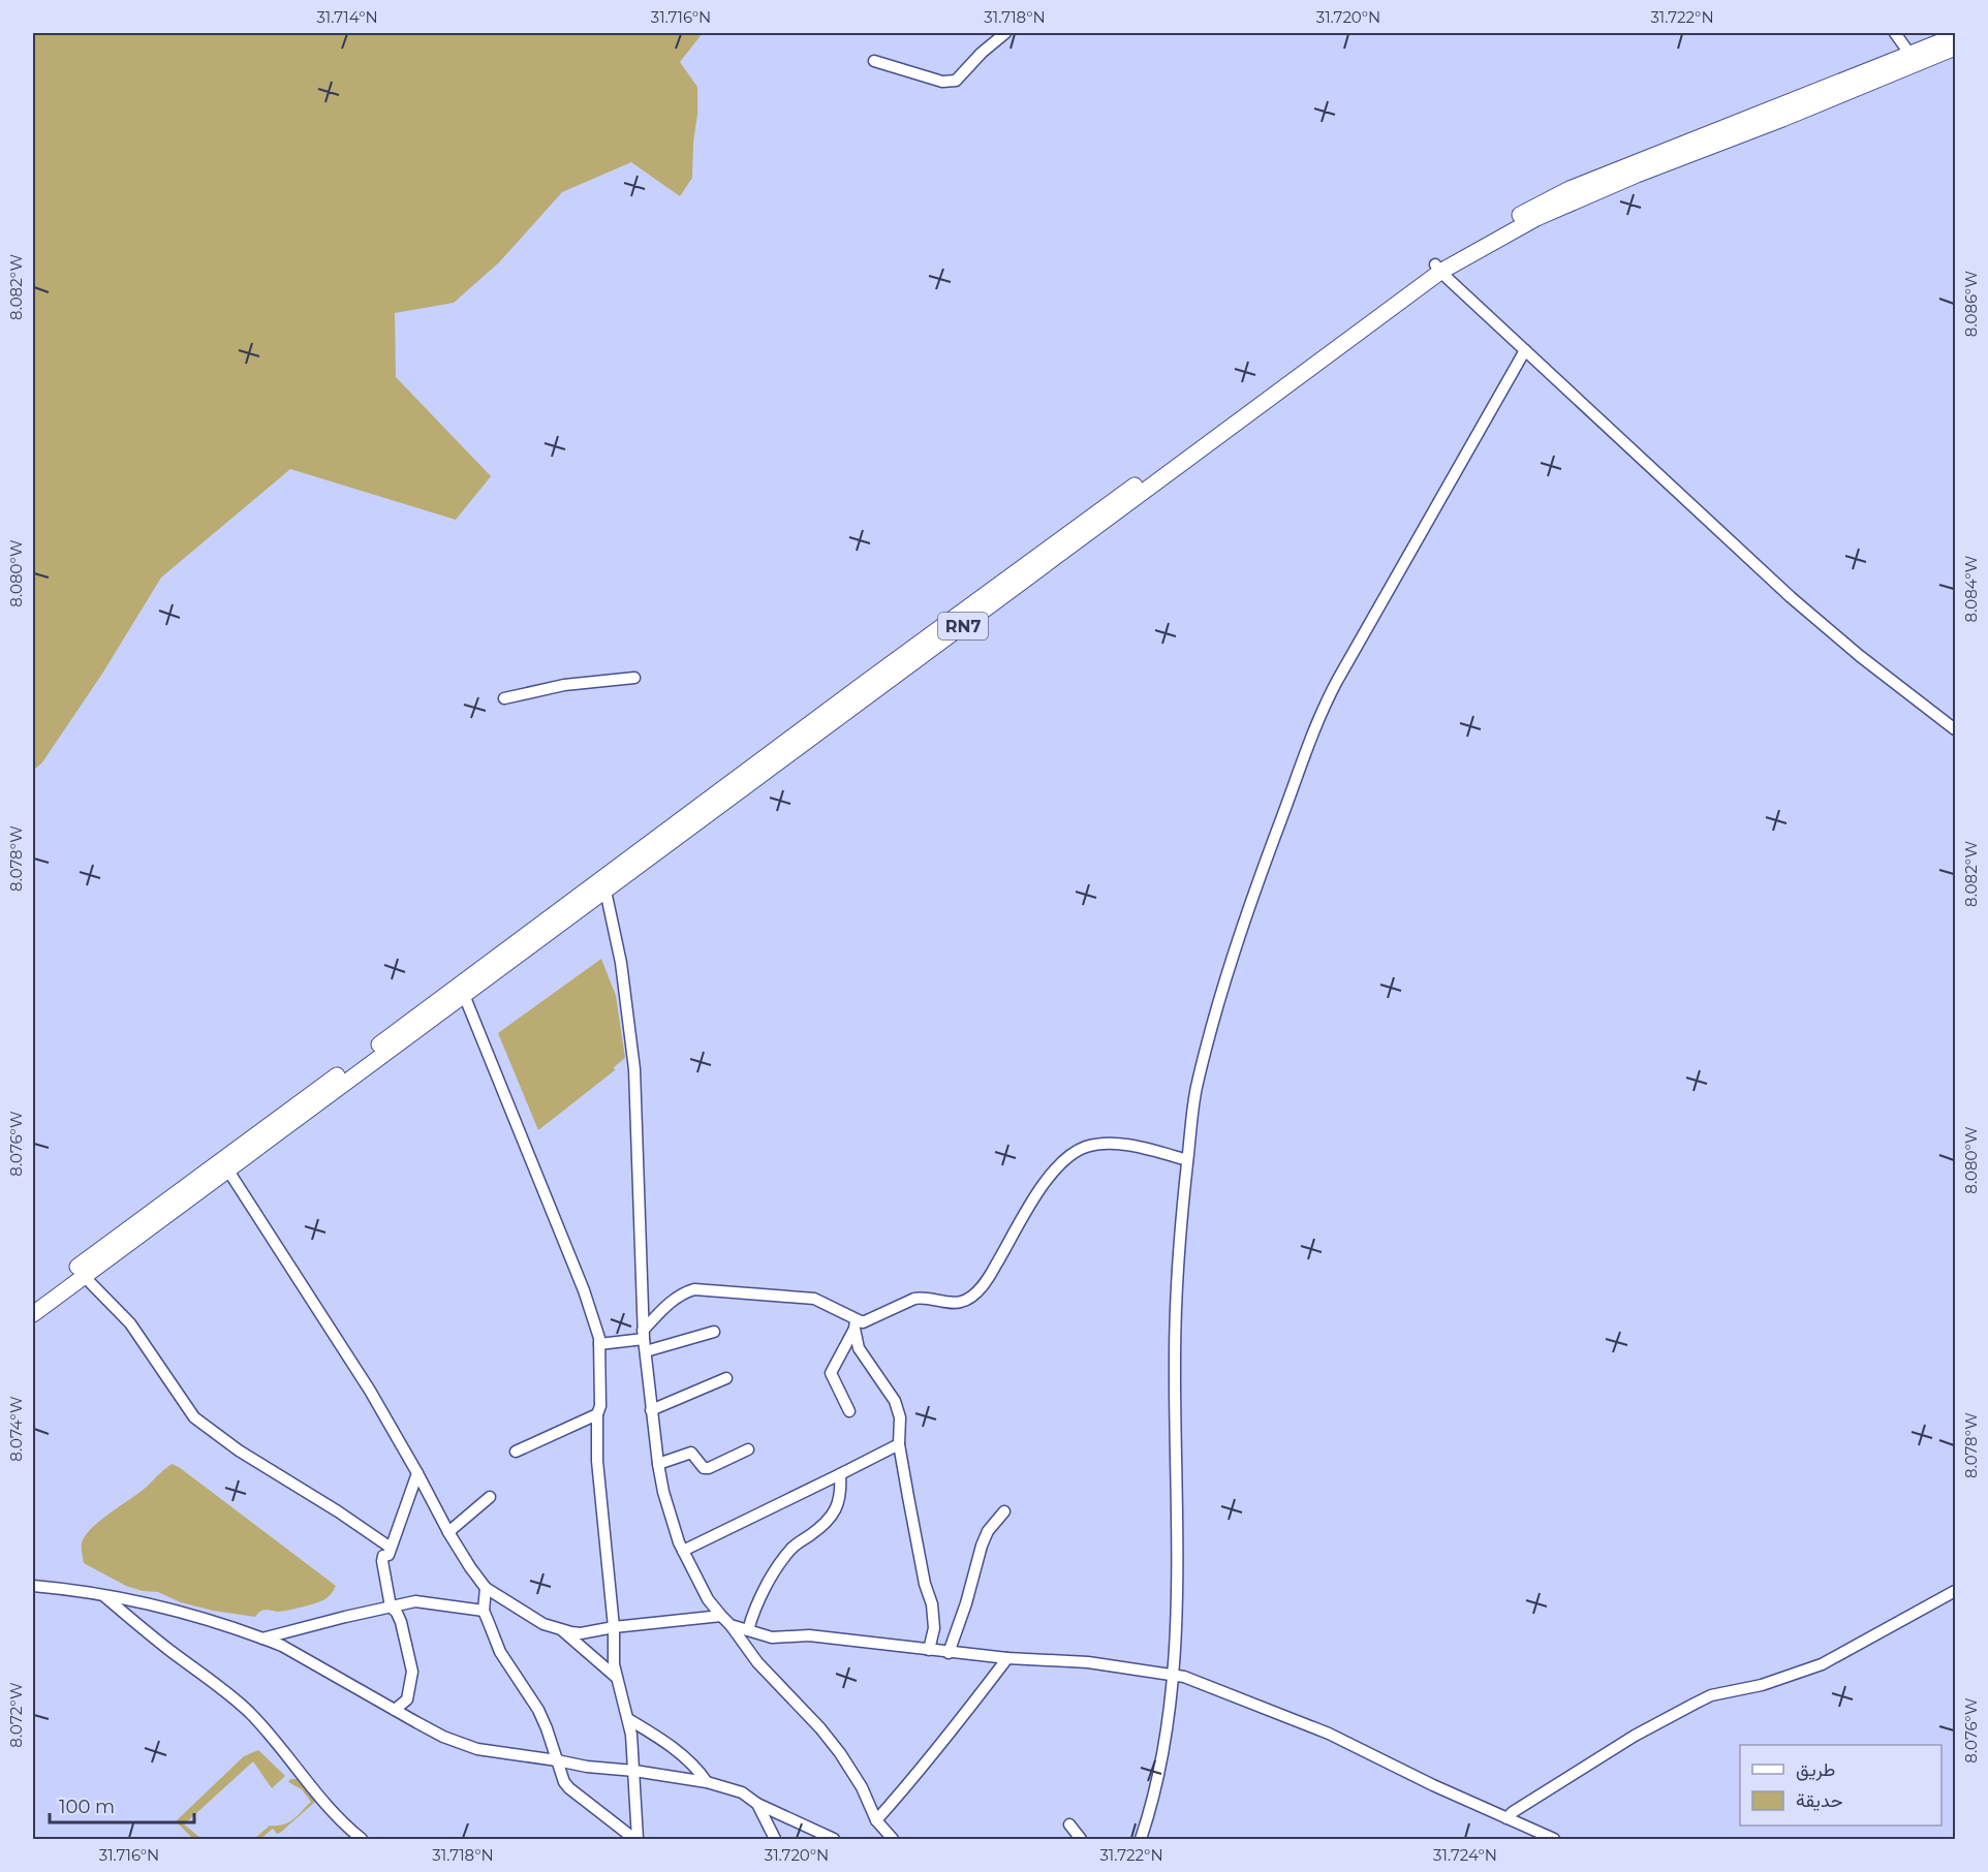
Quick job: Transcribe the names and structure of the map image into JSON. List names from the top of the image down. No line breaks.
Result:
{"streets":{"highway":["RN7"]},"legend":["طريق","حديقة"],"scale_bar":"100 m","coordinates":["31.714°N","31.716°N","31.718°N","31.720°N","31.722°N","8.082°W","8.086°W","8.080°W","8.084°W","8.078°W","8.076°W","8.074°W","8.072°W","31.724°N"]}
